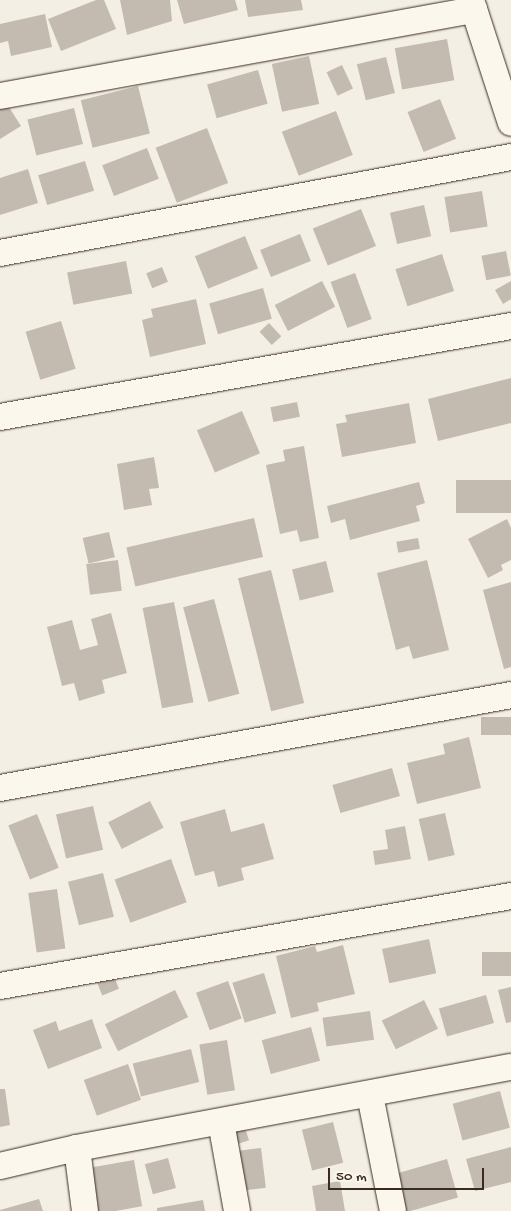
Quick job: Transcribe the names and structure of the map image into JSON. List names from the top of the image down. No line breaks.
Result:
{"scale_bar":"50 m"}
